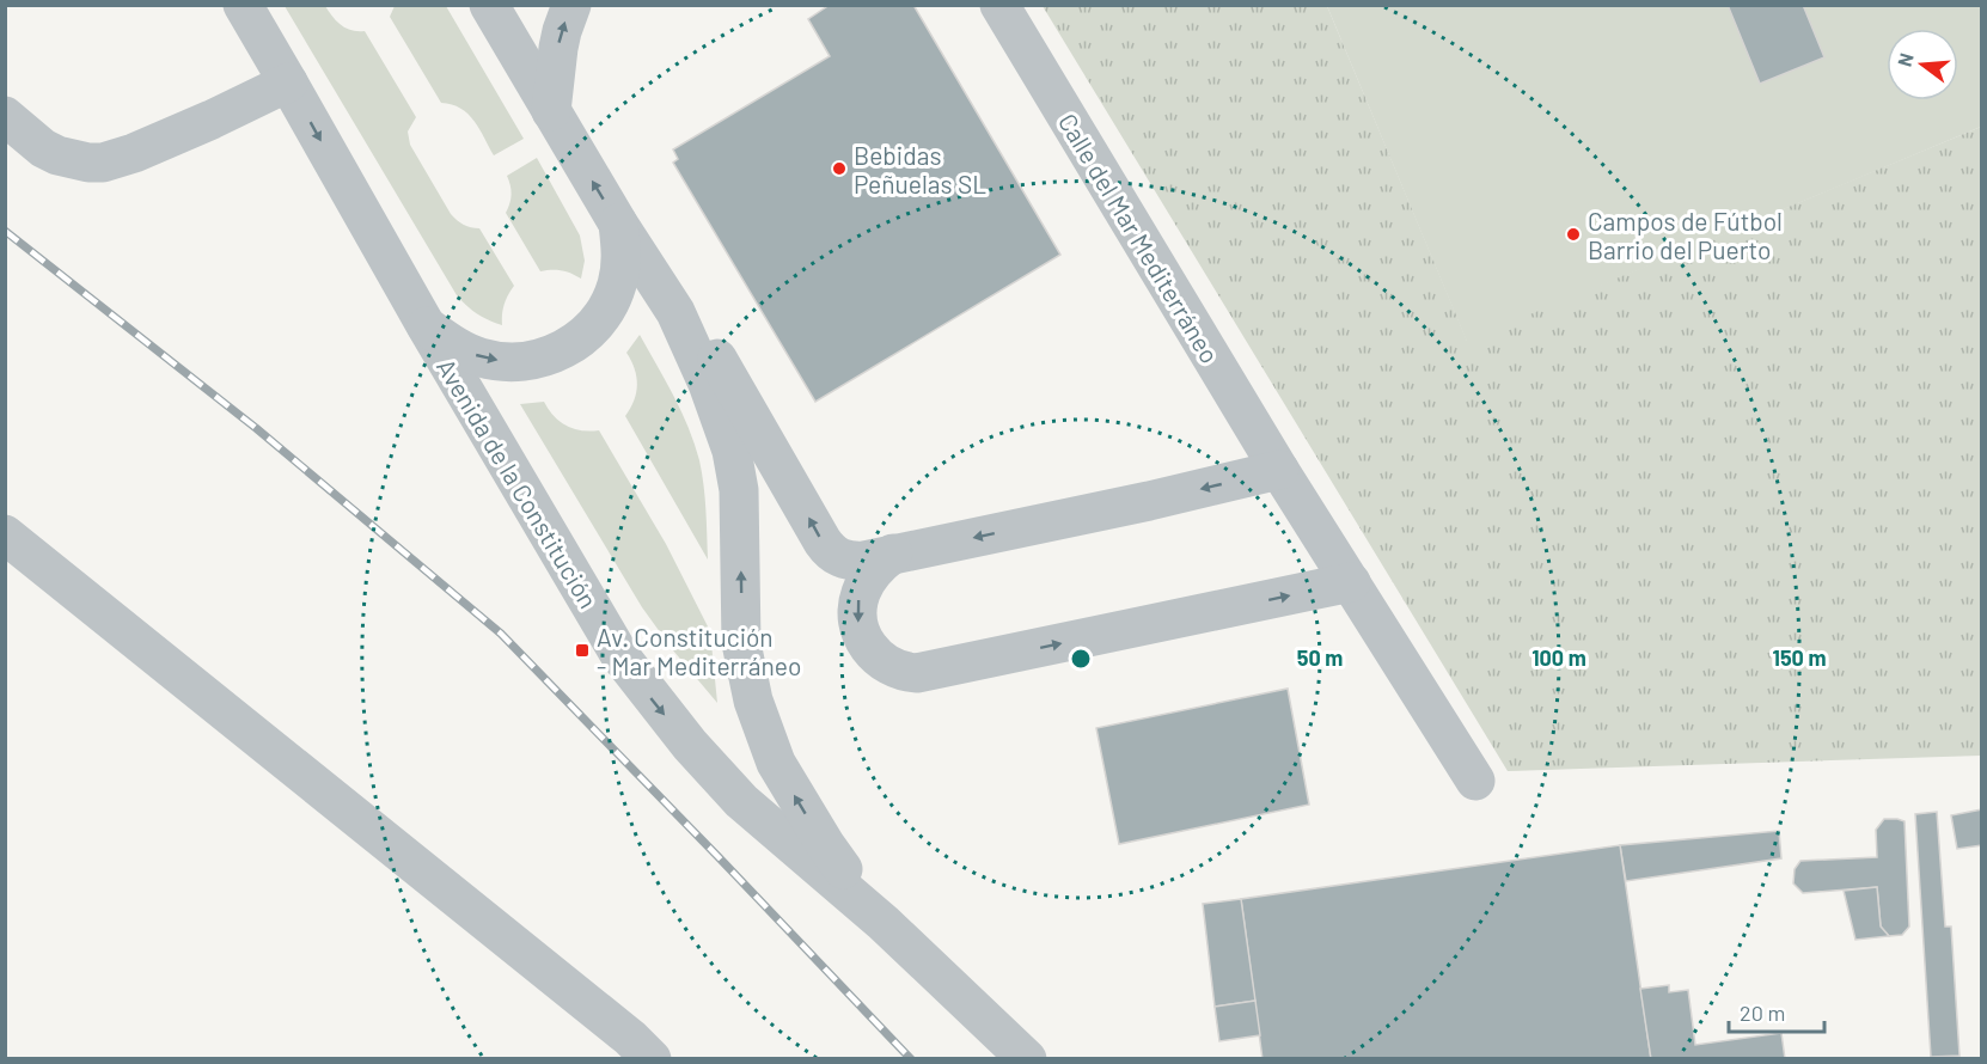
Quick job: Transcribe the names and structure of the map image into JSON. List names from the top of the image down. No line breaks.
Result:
{"streets":{"street":["Calle del Mar Mediterráneo","Avenida de la Constitución"]},"places":{"other":["Bebidas Peñuelas SL","Campos de Fútbol Barrio del Puerto"],"transit":["Av. Constitución - Mar Mediterráneo"]},"scale_bar":"20 m","north":"left","rings":["50 m","100 m","150 m"]}
